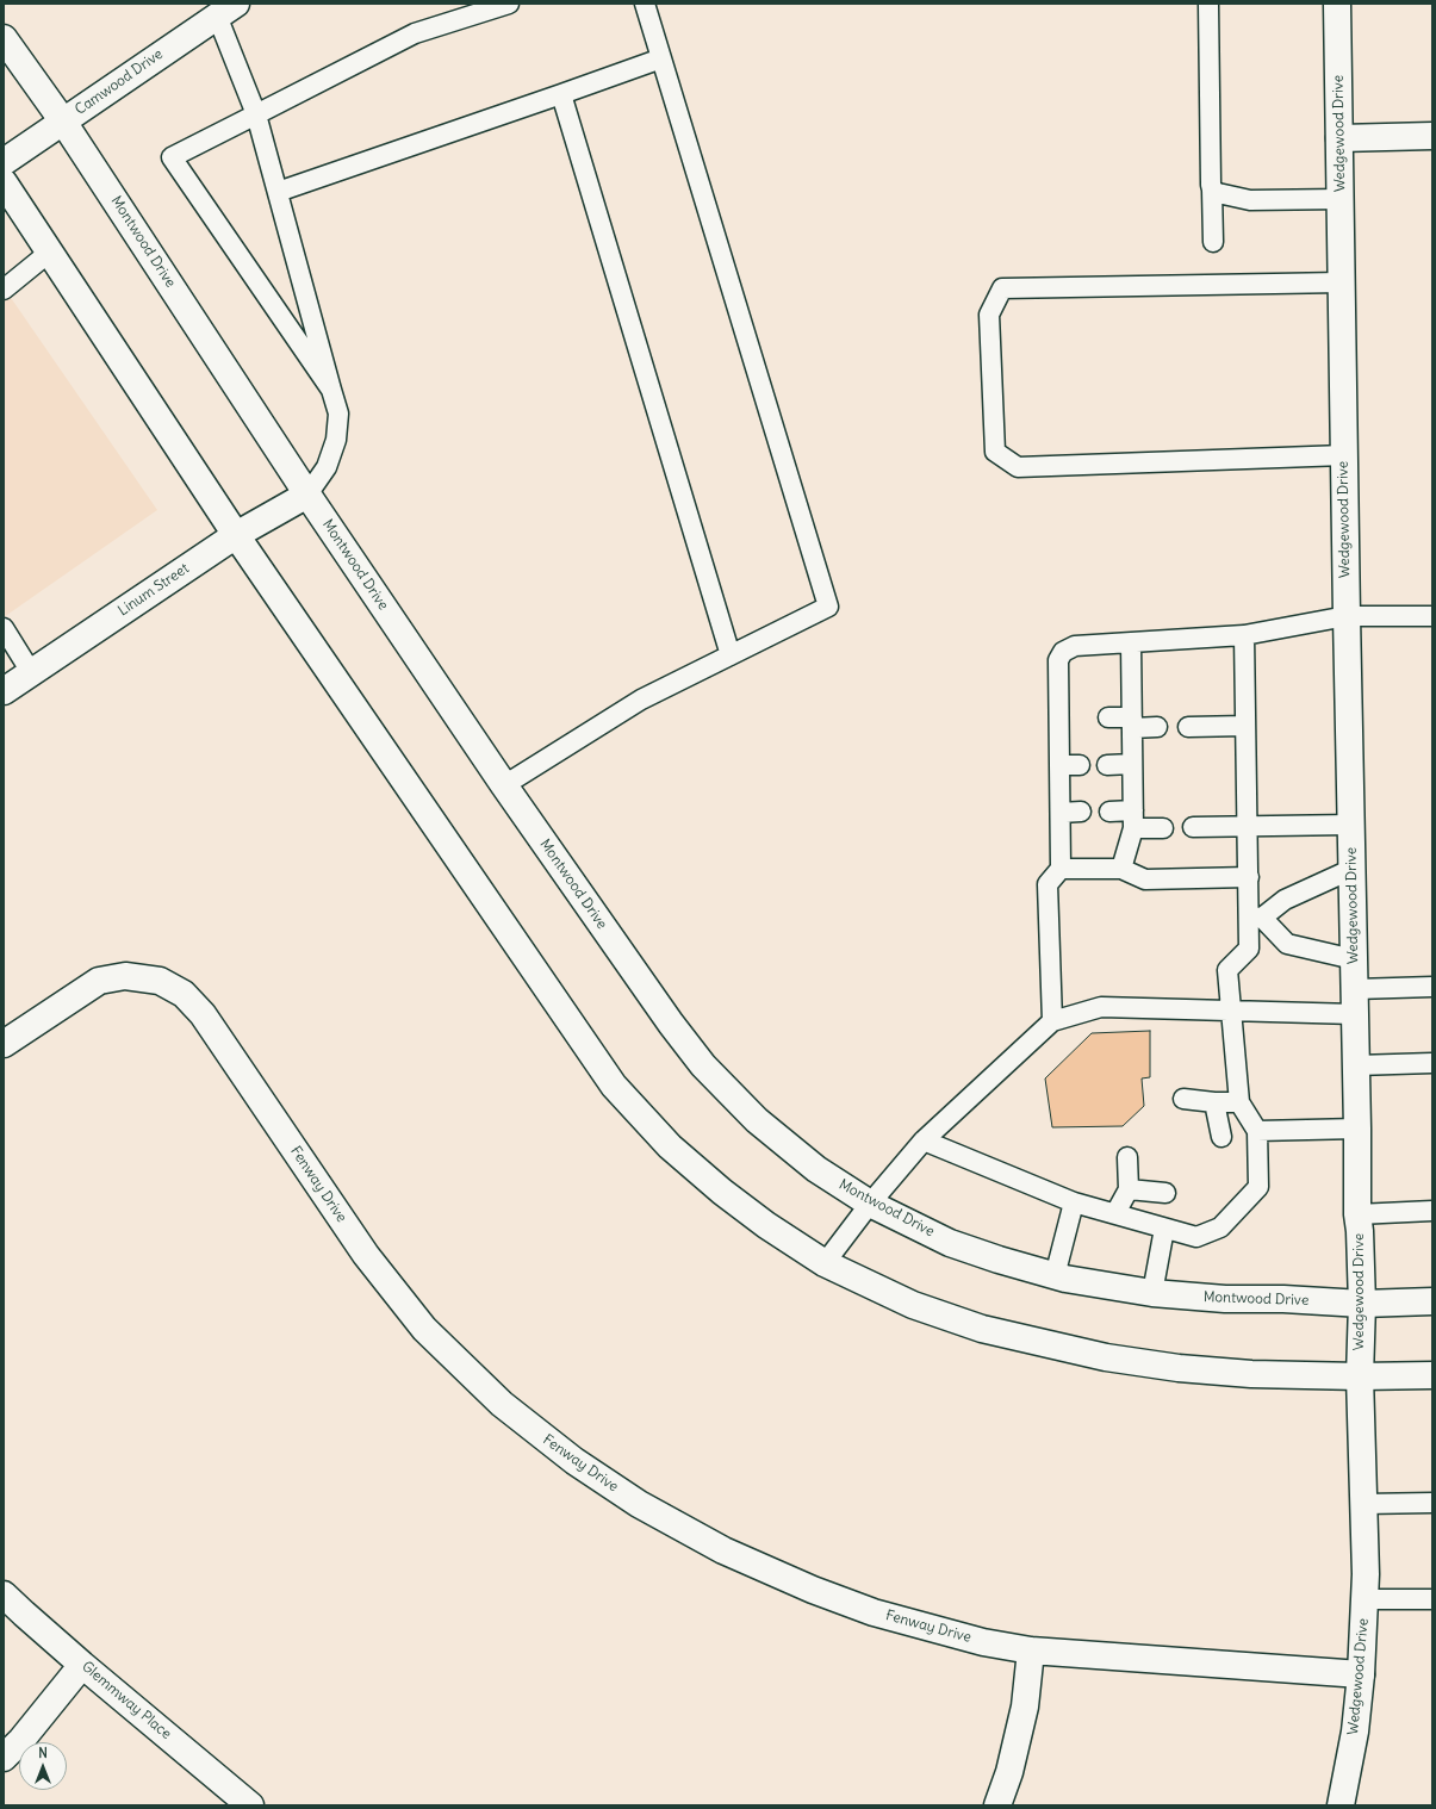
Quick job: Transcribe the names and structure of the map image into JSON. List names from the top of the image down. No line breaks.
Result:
{"streets":{"street":["Camwood Drive","Wedgewood Drive","Montwood Drive","Linum Street","Fenway Drive","Glemmway Place"]},"crossings":[["Camwood Drive","Montwood Drive"],["Wedgewood Drive","Montwood Drive"],["Wedgewood Drive","Fenway Drive"],["Montwood Drive","Linum Street"]],"north":"top"}
